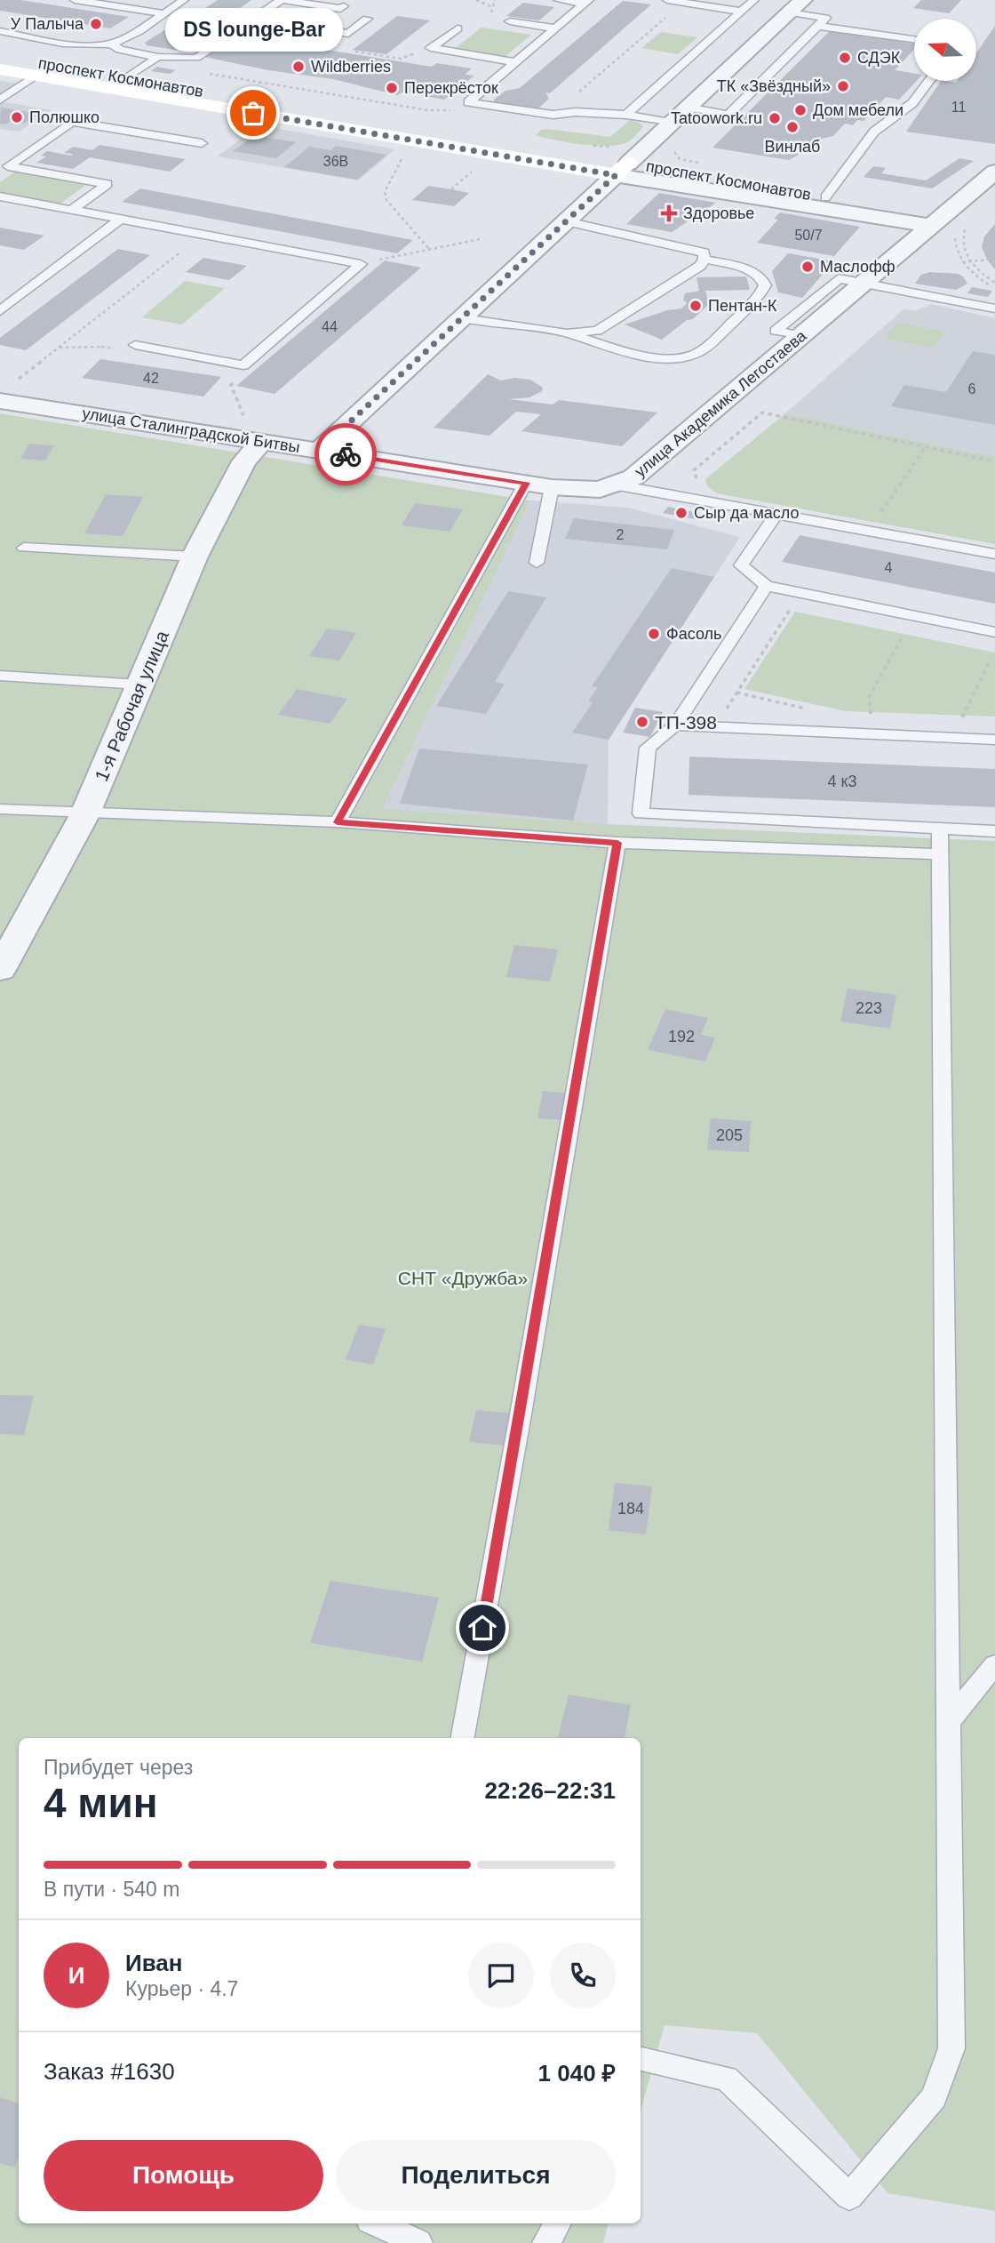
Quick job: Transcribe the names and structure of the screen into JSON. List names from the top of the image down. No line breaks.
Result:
{"streets":{"street":["проспект Космонавтов","улица Академика Легостаева","улица Сталинградской Битвы","1-я Рабочая улица"]},"crossings":[["проспект Космонавтов","улица Академика Легостаева"],["проспект Космонавтов","улица Сталинградской Битвы"],["улица Академика Легостаева","улица Сталинградской Битвы"],["улица Сталинградской Битвы","1-я Рабочая улица"]],"parks":["СНТ «Дружба»"],"places":{"other":["У Палыча","СДЭК","Wildberries","ТК «Звёздный»","Перекрёсток","Дом мебели","DS lounge-Bar","Полюшко","Tatoowork.ru","Винлаб","Маслофф","Пентан-К","Сыр да масло","Фасоль","ТП-398"],"health":["Здоровье"]},"house_numbers":["11","36В","50/7","44","42","6","2","4","4 к3","223","192","205","184"],"north":"left","page":{"bubble":"DS lounge-Bar","heading":["4 мин","Прибудет через","22:26–22:31"],"panel":["Иван","Курьер · 4.7","Заказ #1630","1 040 ₽"],"bar":"В пути · 540 m","round":"И","buttons":["Помощь","Поделиться"]}}
